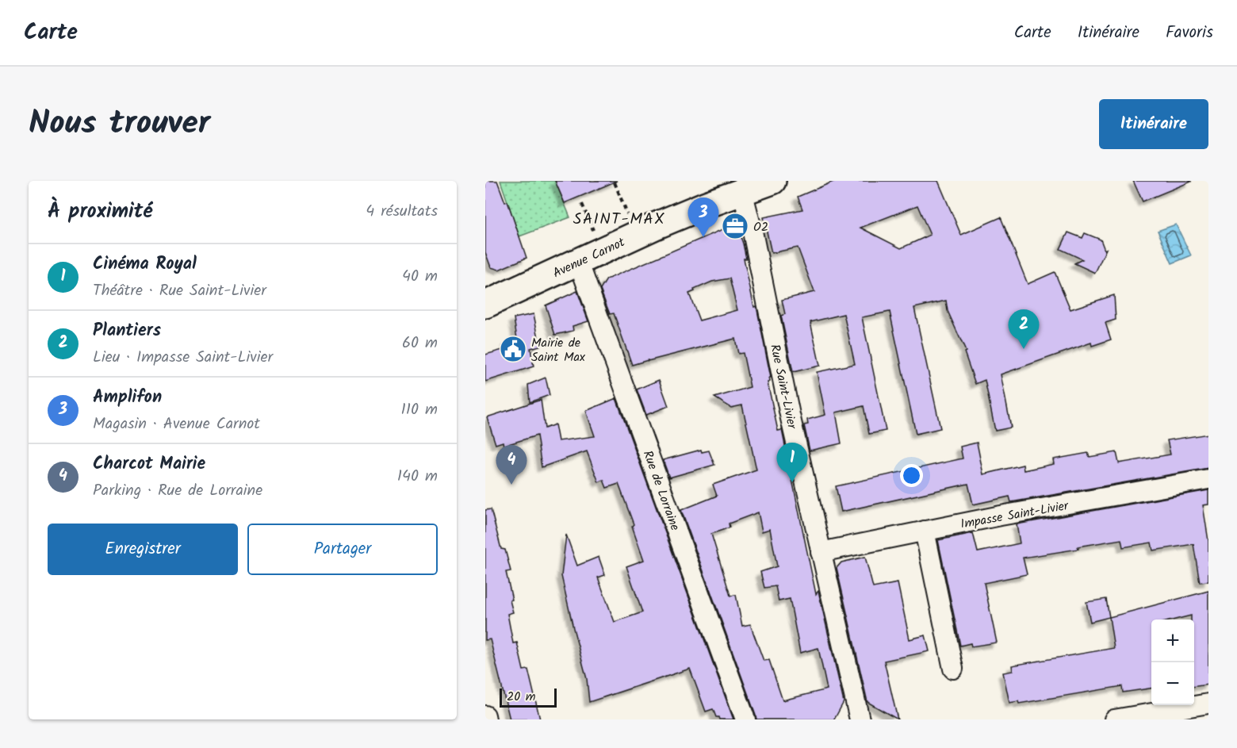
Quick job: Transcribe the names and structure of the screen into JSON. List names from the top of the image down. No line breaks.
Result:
{"streets":{"street":["Avenue Carnot","Rue Saint-Livier","Rue de Lorraine","Impasse Saint-Livier"]},"crossings":[["Avenue Carnot","Rue Saint-Livier"],["Avenue Carnot","Rue de Lorraine"],["Rue Saint-Livier","Impasse Saint-Livier"]],"districts":["SAINT-MAX"],"places":{"office":["O2"],"public building":["Mairie de Saint Max"]},"scale_bar":"20 m","page":{"header":"Carte","nav":["Carte","Itinéraire","Favoris"],"title":"Nous trouver","buttons":["Itinéraire",["Enregistrer","Partager"]],"heading":["À proximité","4 résultats"],"pins":["3","2","1","4"],"list":[{"mark":"1","name":"Cinéma Royal","note":"Théâtre · Rue Saint-Livier","value":"40 m"},{"mark":"2","name":"Plantiers","note":"Lieu · Impasse Saint-Livier","value":"60 m"},{"mark":"3","name":"Amplifon","note":"Magasin · Avenue Carnot","value":"110 m"},{"mark":"4","name":"Charcot Mairie","note":"Parking · Rue de Lorraine","value":"140 m"}],"map_buttons":["+","−"],"scale":"20 m"}}
